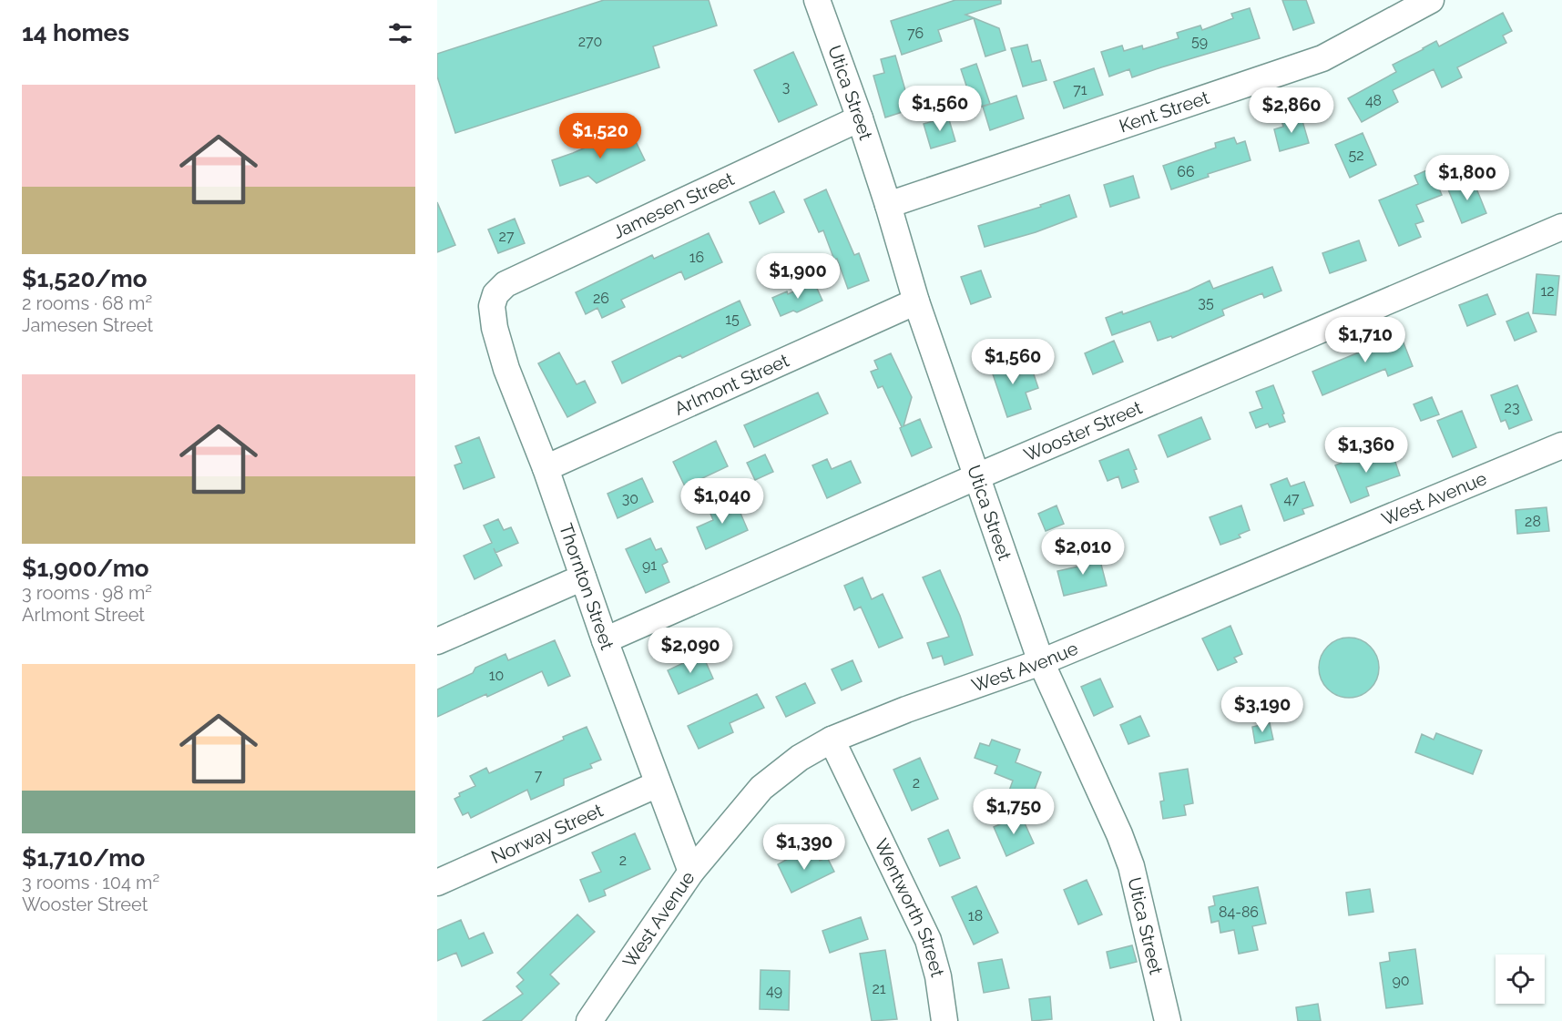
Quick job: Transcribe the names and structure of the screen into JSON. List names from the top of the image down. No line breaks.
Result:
{"streets":{"street":["Utica Street","Kent Street","Jamesen Street","Arlmont Street","Wooster Street","West Avenue","Thornton Street","Norway Street","Wentworth Street"]},"crossings":[["Utica Street","Kent Street"],["Utica Street","Jamesen Street"],["Utica Street","Arlmont Street"],["Utica Street","Wooster Street"],["Utica Street","West Avenue"],["Jamesen Street","Thornton Street"],["Arlmont Street","Thornton Street"],["Wooster Street","Thornton Street"],["West Avenue","Thornton Street"],["West Avenue","Wentworth Street"],["Thornton Street","Norway Street"]],"house_numbers":["76","270","59","3","71","48","52","66","27","16","12","26","35","15","23","30","47","28","91","10","7","2","2","84-86","18","90","21","49"],"page":{"heading":"14 homes","list":[{"name":"$1,520/mo","note":"2 rooms · 68 m² · Jamesen Street"},{"name":"$1,900/mo","note":"3 rooms · 98 m² · Arlmont Street"},{"name":"$1,710/mo","note":"3 rooms · 104 m² · Wooster Street"}],"price":["$1,560","$2,860","$1,520","$1,800","$1,900","$1,710","$1,560","$1,360","$1,040","$2,010","$2,090","$3,190","$1,750","$1,390"]}}
